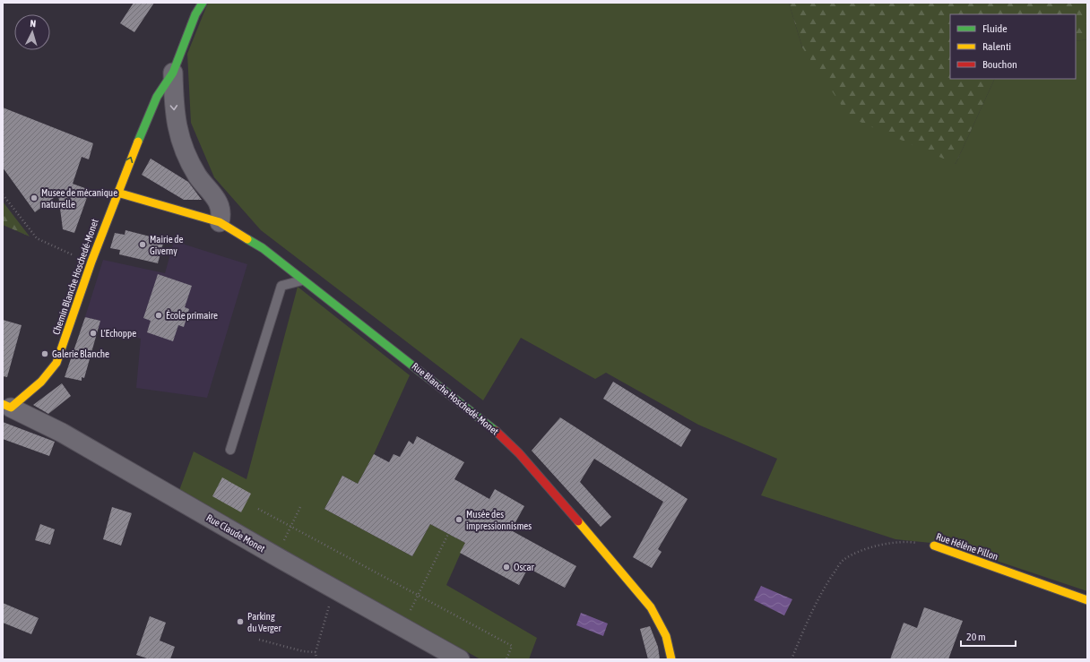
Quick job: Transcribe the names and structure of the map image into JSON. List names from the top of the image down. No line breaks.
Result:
{"streets":{"street":["Chemin Blanche Hoschedé-Monet","Rue Blanche Hoschedé-Monet","Rue Claude Monet","Rue Hélène Pillon"]},"crossings":[["Chemin Blanche Hoschedé-Monet","Rue Blanche Hoschedé-Monet"],["Chemin Blanche Hoschedé-Monet","Rue Claude Monet"]],"places":["Musee de mécanique naturelle","Mairie de Giverny","École primaire","L'Echoppe","Galerie Blanche","Musée des impressionnismes","Oscar","Parking du Verger"],"legend":["Fluide","Ralenti","Bouchon"],"scale_bar":"20 m","north":"top"}
